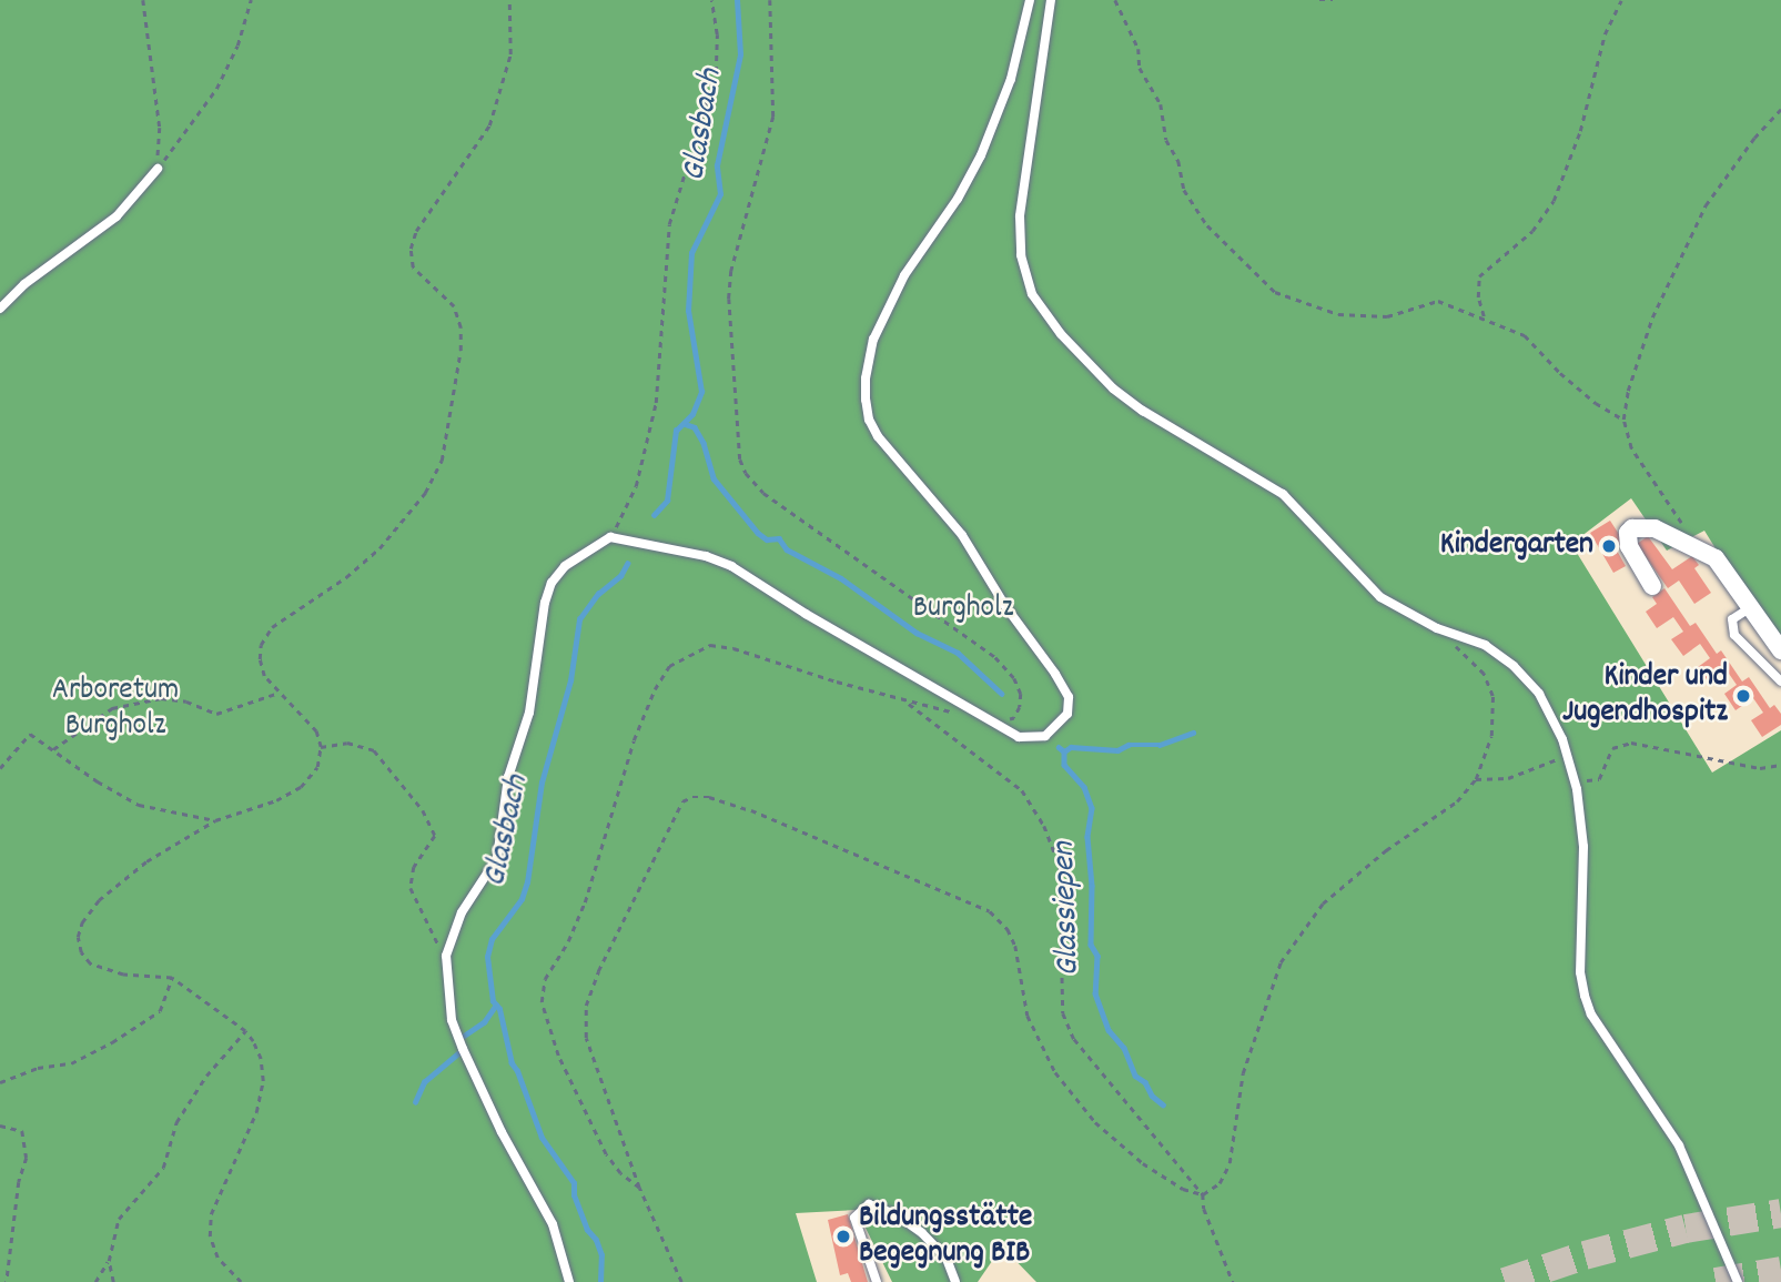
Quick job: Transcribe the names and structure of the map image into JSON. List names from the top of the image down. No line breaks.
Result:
{"water":["Glasbach","Glassiepen"],"parks":["Burgholz","Arboretum Burgholz"],"places":["Kindergarten","Kinder und Jugendhospitz","Bildungsstätte Begegnung BIB"]}
